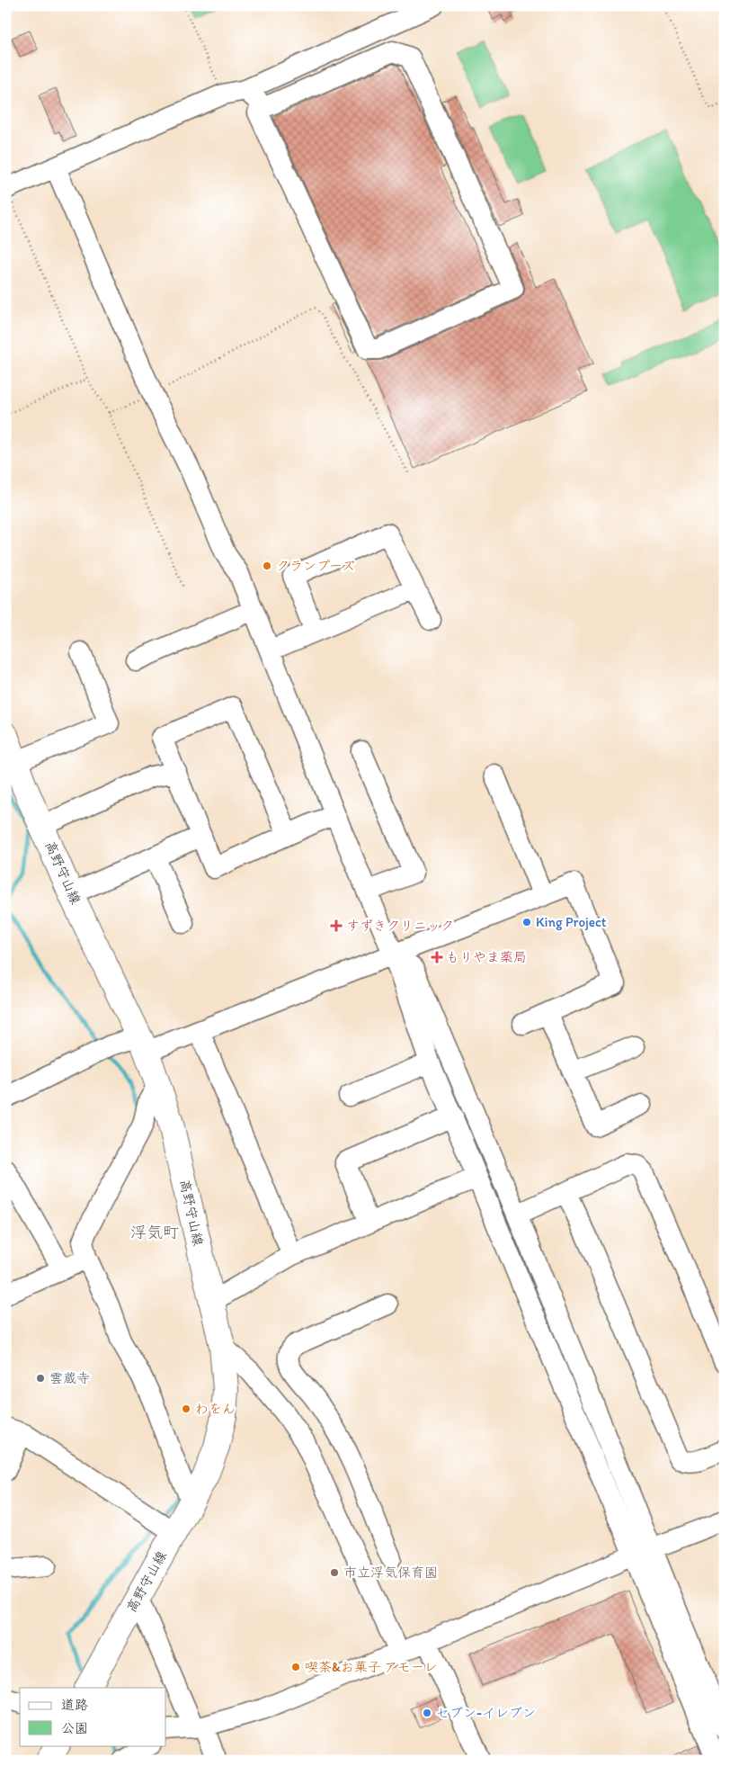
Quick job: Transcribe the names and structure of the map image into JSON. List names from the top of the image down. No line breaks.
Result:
{"streets":{"main road":["高野守山線"]},"districts":["浮気町"],"places":{"other":["クランプーズ","King Project","雲蔵寺","わをん","市立浮気保育園","喫茶&お菓子 アモーレ","セブン-イレブン"],"health":["すずきクリニック","もりやま薬局"]},"legend":["道路","公園"]}
